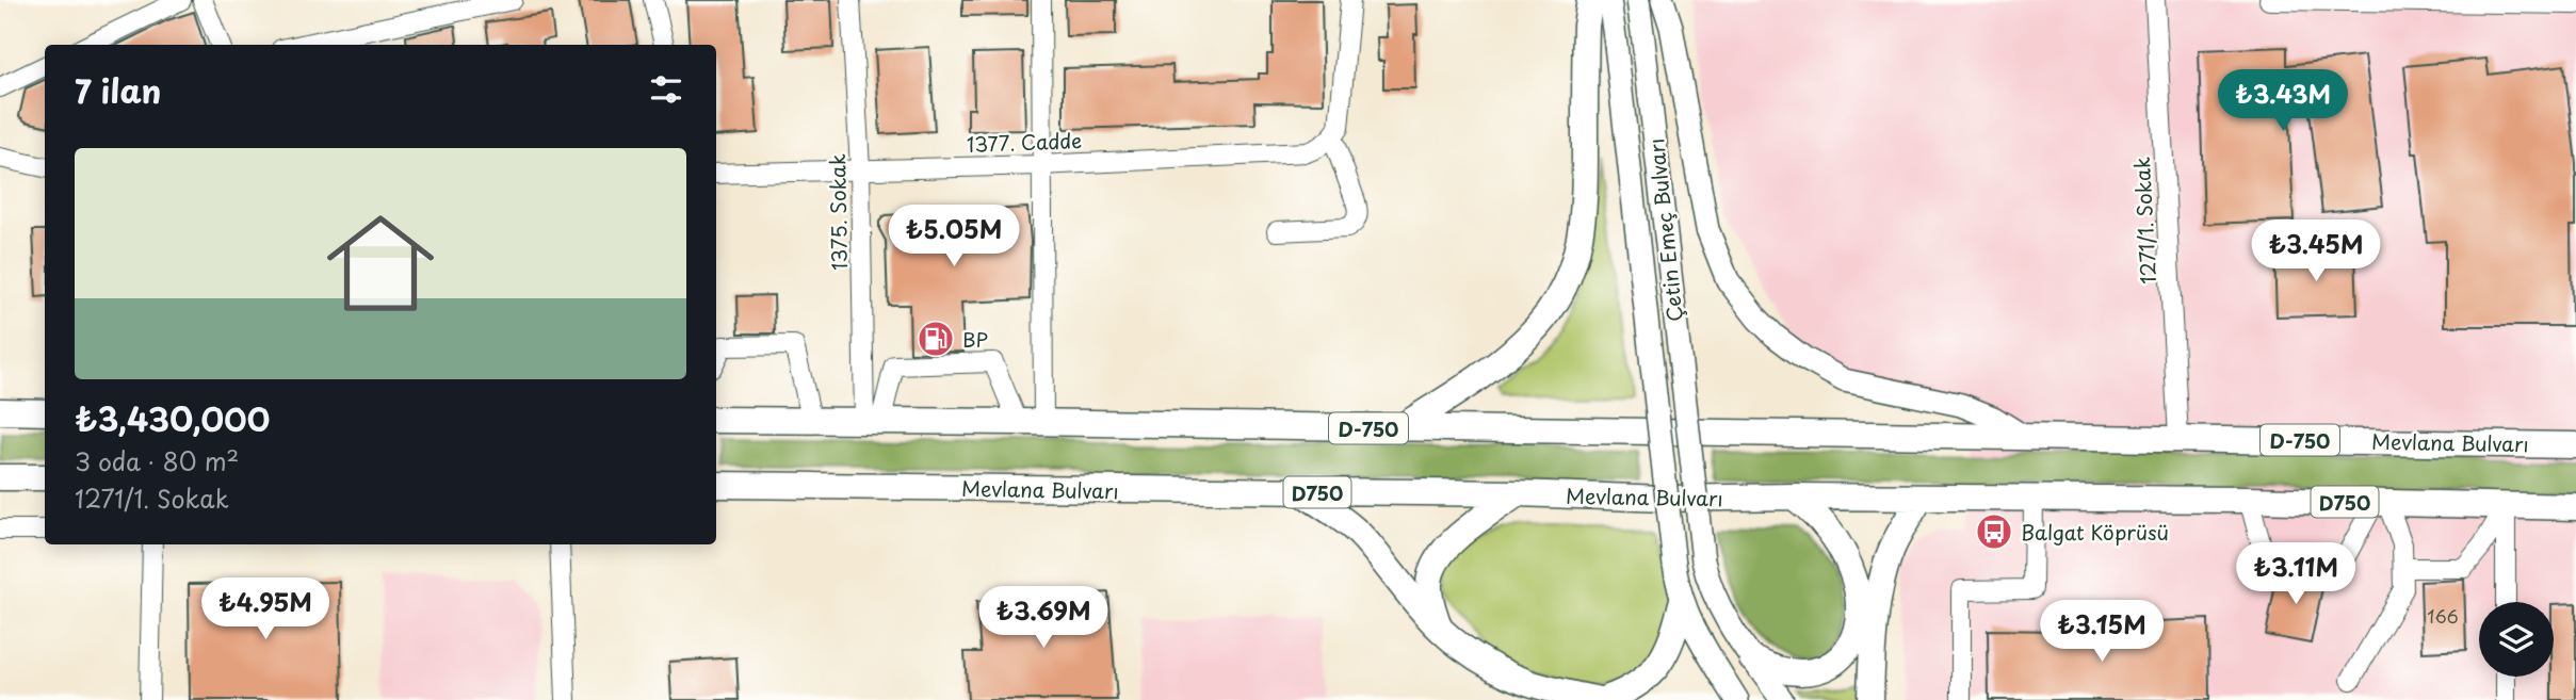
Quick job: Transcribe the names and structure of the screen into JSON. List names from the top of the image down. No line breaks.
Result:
{"streets":{"highway":["D-750","Mevlana Bulvarı","D750"],"main road":["Çetin Emeç Bulvarı"],"street":["1377. Cadde","1375. Sokak","1271/1. Sokak"]},"crossings":[["1377. Cadde","1375. Sokak"],["1375. Sokak","Mevlana Bulvarı"],["1271/1. Sokak","Mevlana Bulvarı"]],"places":{"fuel station":["BP"],"bus stop":["Balgat Köprüsü"]},"house_numbers":["166"],"page":{"heading":"7 ilan","price":["₺3.43M","₺5.05M","₺3.45M","₺3.11M","₺4.95M","₺3.69M","₺3.15M"],"list":[{"name":"₺3,430,000","note":"3 oda · 80 m² · 1271/1. Sokak"}]}}
